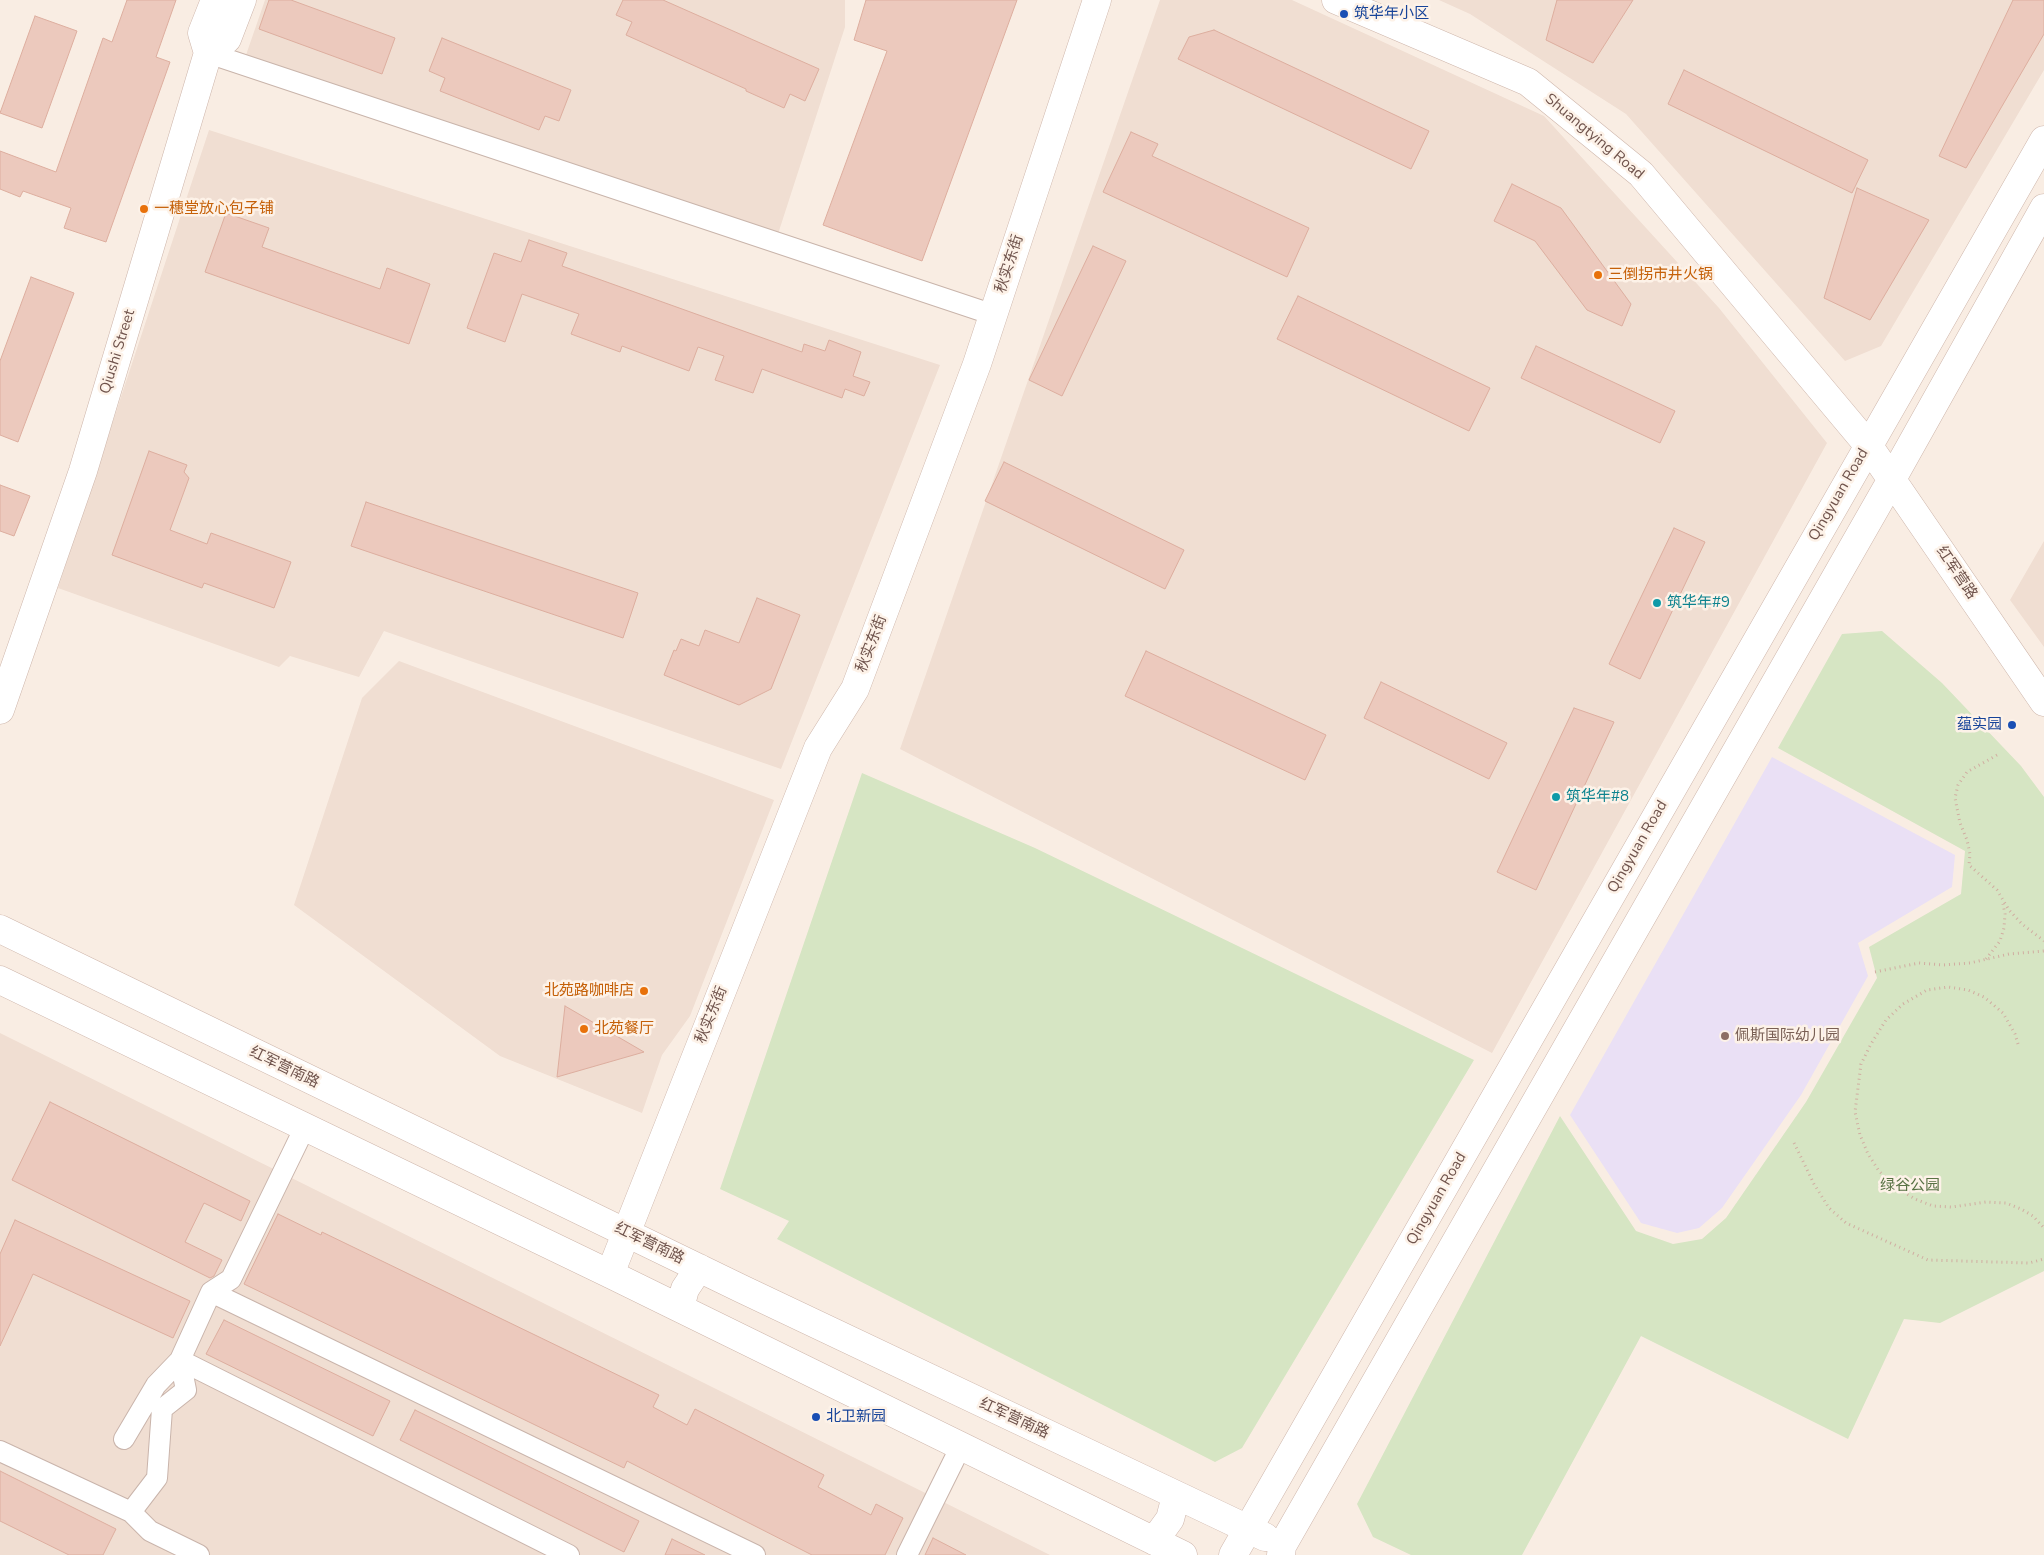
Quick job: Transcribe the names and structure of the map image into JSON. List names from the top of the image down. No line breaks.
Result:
{"streets":{"main road":["Shuangtying Road","秋实东街","Qiushi Street","Qingyuan Road","红军营路","红军营南路"]},"crossings":[["Shuangtying Road","Qingyuan Road"],["Shuangtying Road","红军营路"],["秋实东街","红军营南路"],["Qingyuan Road","红军营路"],["Qingyuan Road","红军营南路"]],"parks":["绿谷公园"],"places":["筑华年小区","一穗堂放心包子铺","三倒拐市井火锅","筑华年#9","蕴实园","筑华年#8","北苑路咖啡店","北苑餐厅","佩斯国际幼儿园","北卫新园"]}
